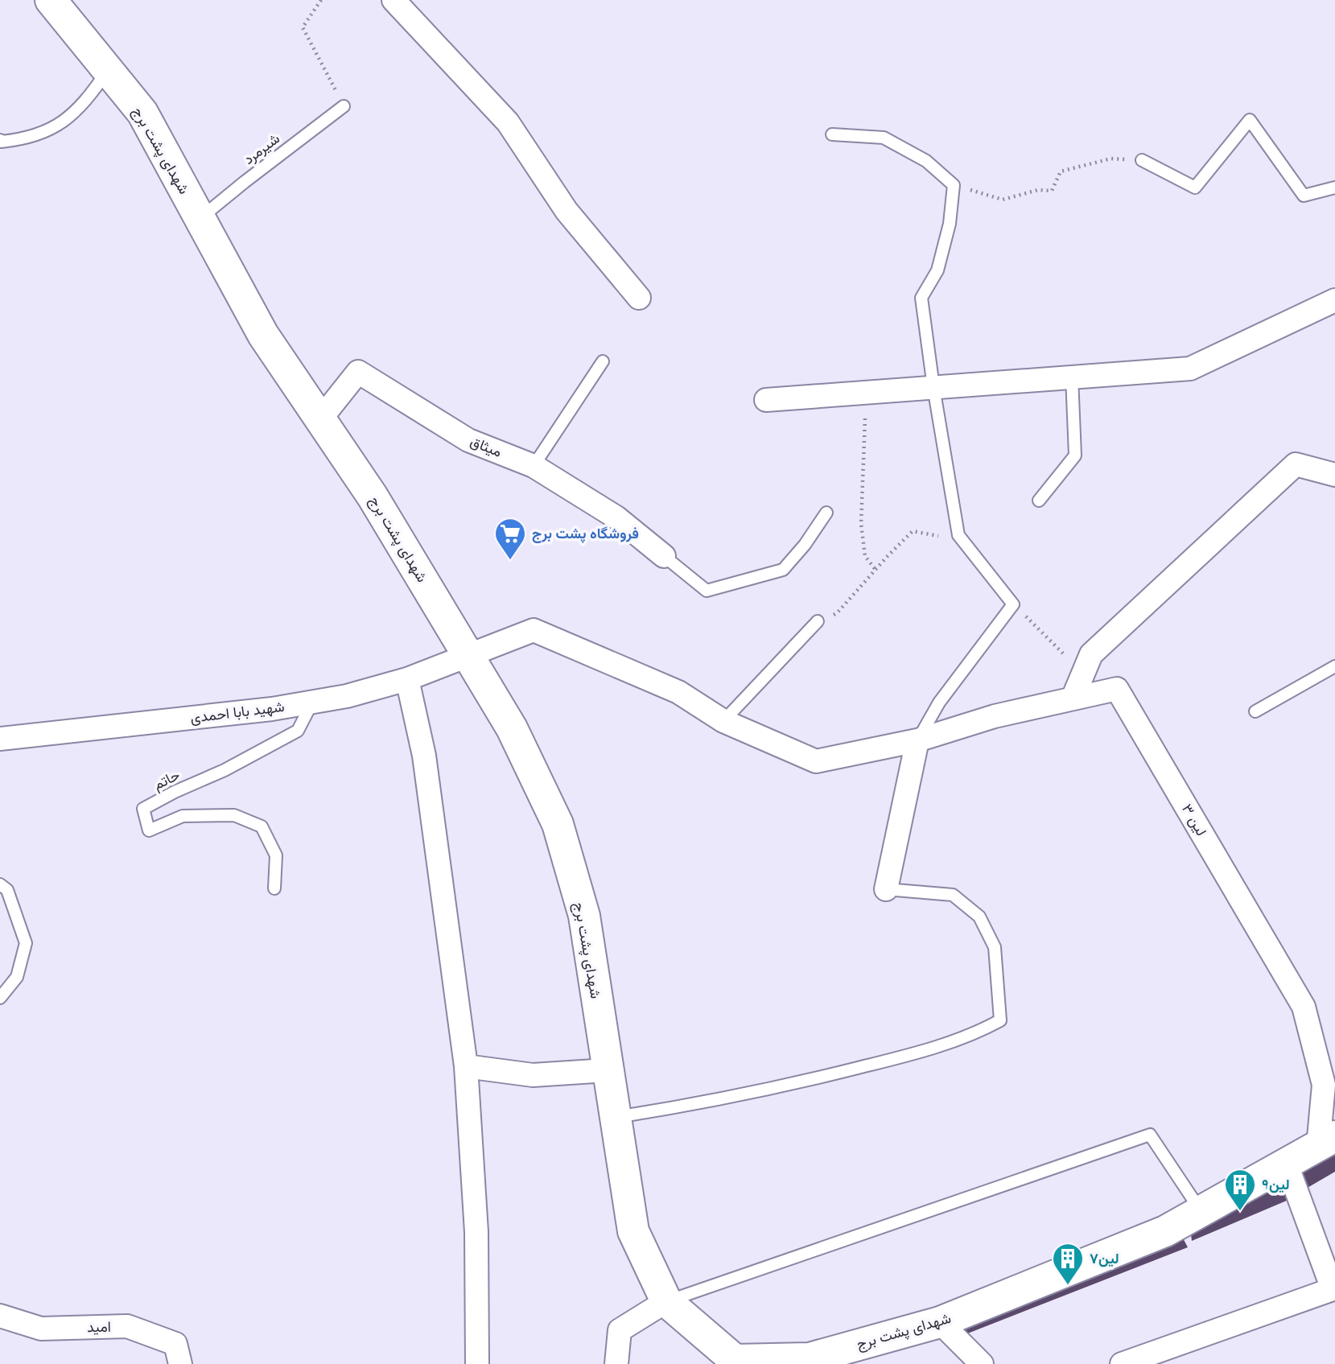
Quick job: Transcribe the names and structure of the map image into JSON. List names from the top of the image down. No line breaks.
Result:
{"streets":{"street":["شهدای پشت برج","میثاق","شهید بابا احمدی","لین ۳","امید"],"lane":["شیرمرد","حاتم"]},"crossings":[["شیرمرد","شهدای پشت برج"],["شهدای پشت برج","میثاق"],["شهدای پشت برج","شهید بابا احمدی"],["شهدای پشت برج","لین ۳"],["شهید بابا احمدی","حاتم"],["شهید بابا احمدی","لین ۳"]],"places":{"supermarket":["فروشگاه پشت برج"],"building":["لین۹","لین۷"]}}
